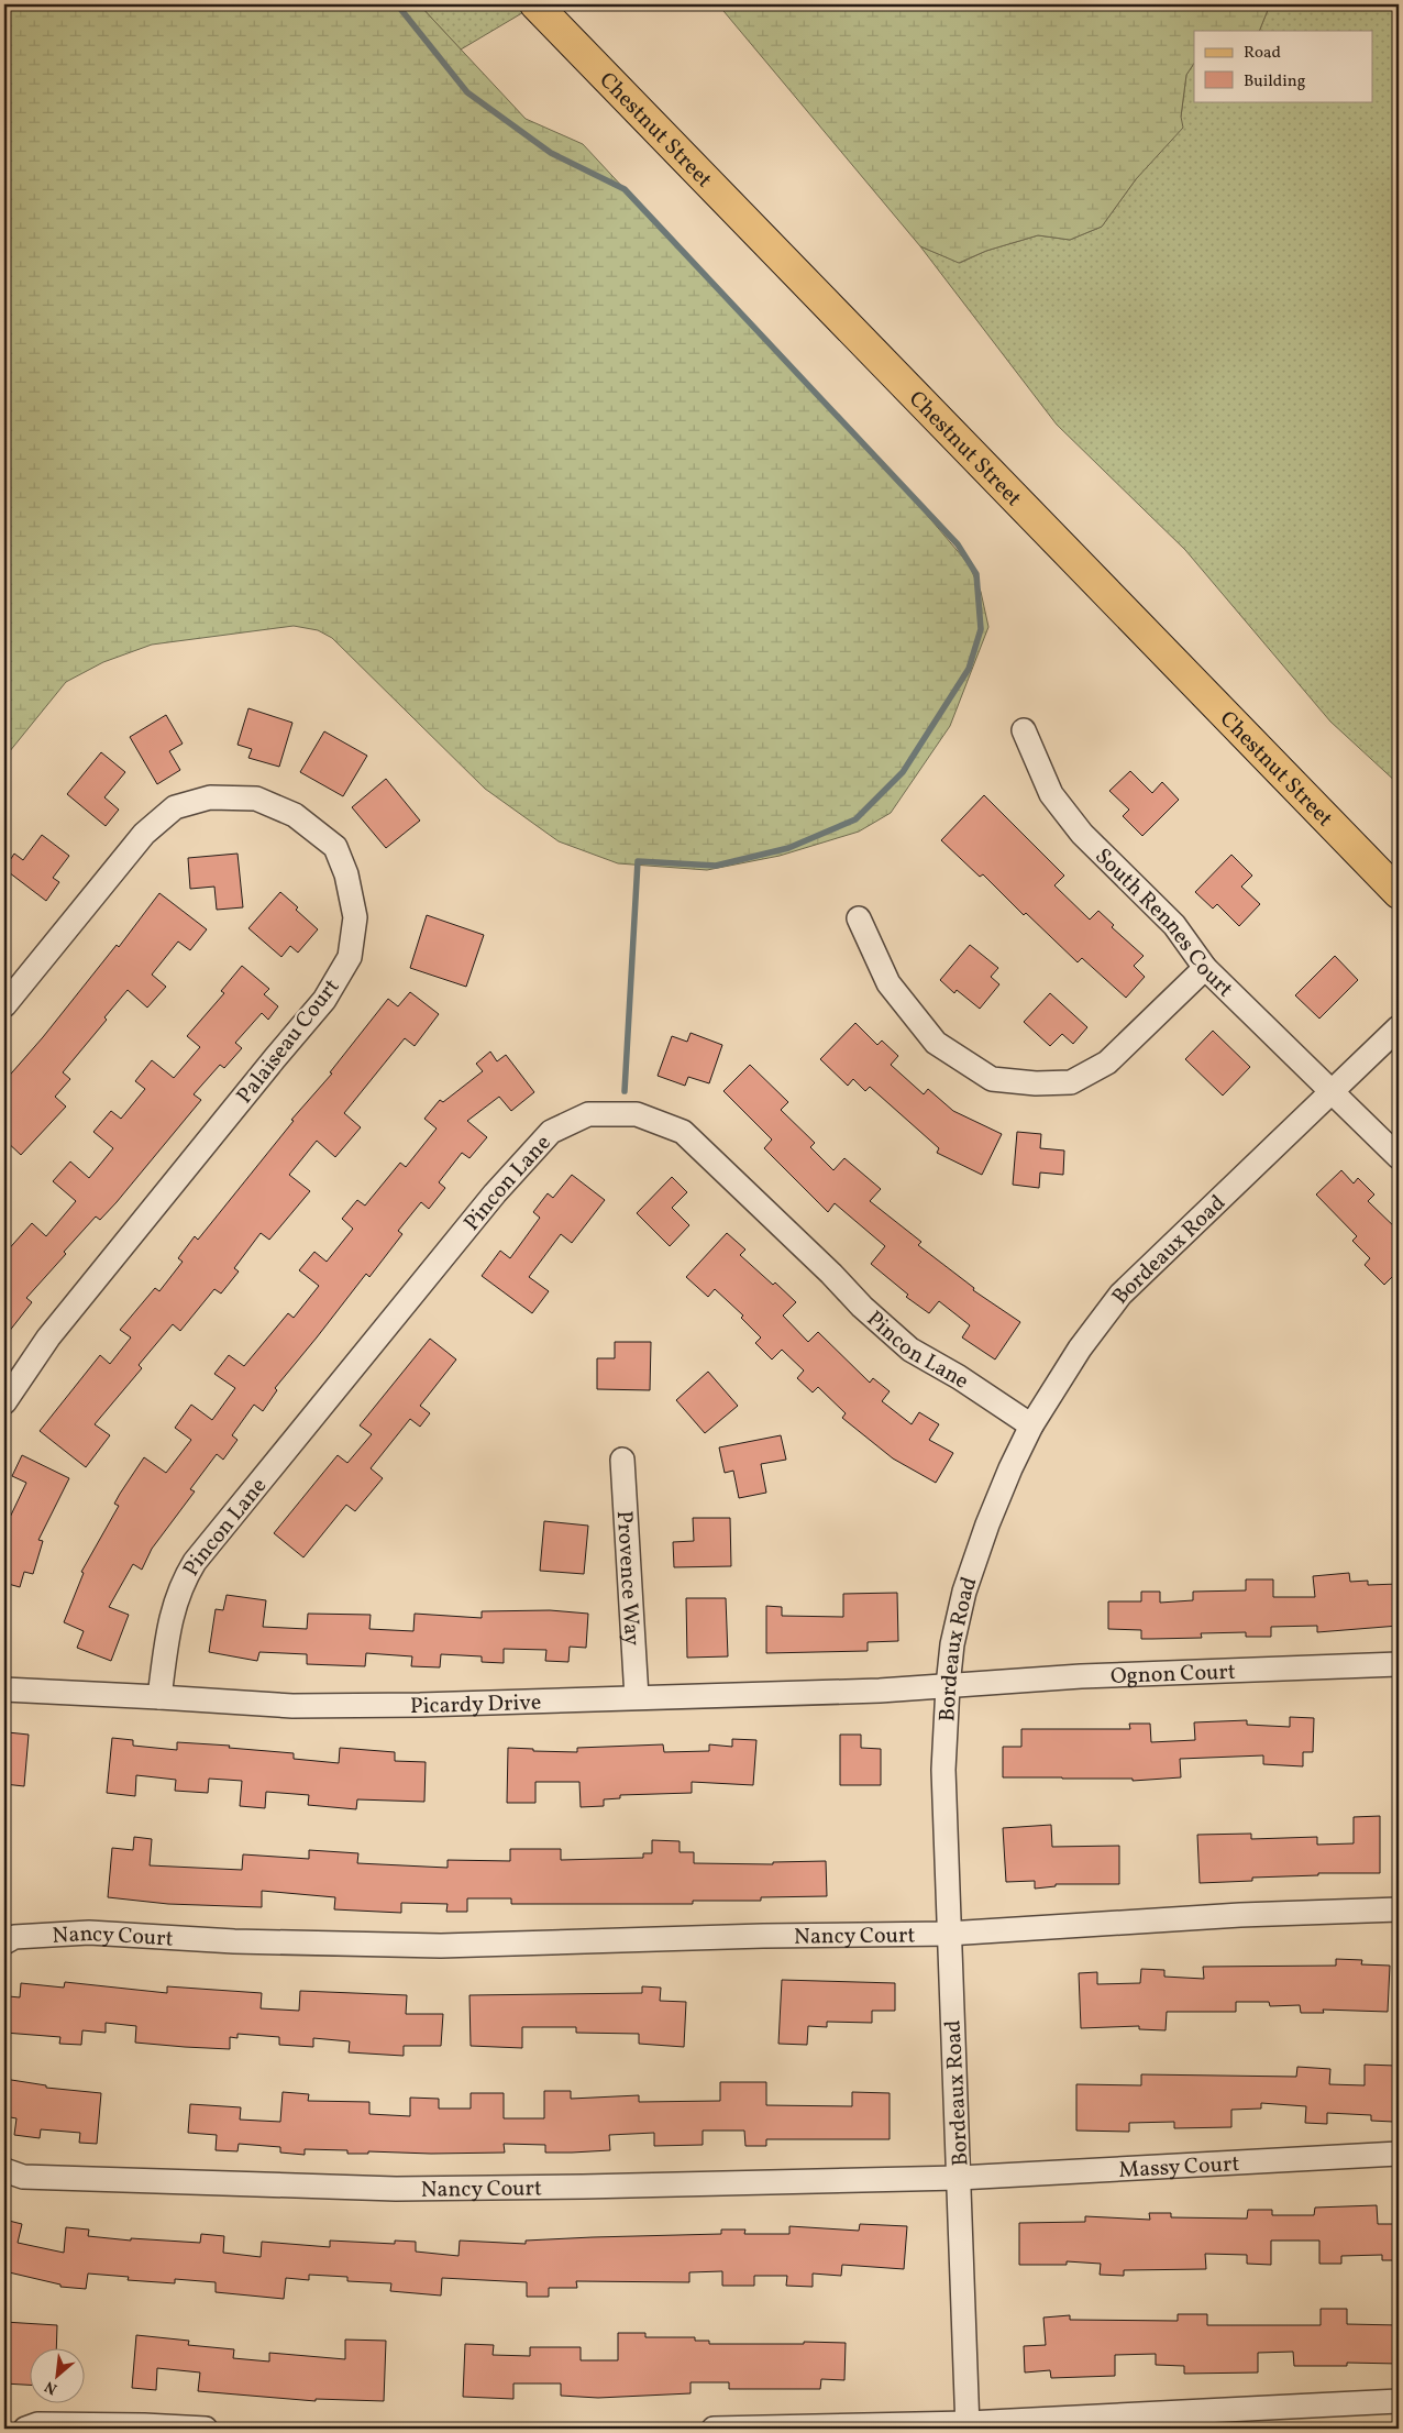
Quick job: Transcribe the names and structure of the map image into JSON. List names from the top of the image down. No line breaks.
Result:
{"streets":{"main road":["Chestnut Street"],"street":["South Rennes Court","Palaiseau Court","Pincon Lane","Bordeaux Road","Provence Way","Ognon Court","Picardy Drive","Nancy Court","Massy Court"]},"crossings":[["South Rennes Court","Bordeaux Road"],["Pincon Lane","Bordeaux Road"],["Pincon Lane","Picardy Drive"],["Bordeaux Road","Ognon Court"],["Bordeaux Road","Picardy Drive"],["Bordeaux Road","Nancy Court"],["Bordeaux Road","Massy Court"],["Provence Way","Picardy Drive"],["Ognon Court","Picardy Drive"],["Nancy Court","Massy Court"]],"legend":["Road","Building"],"north":"bottom left"}
